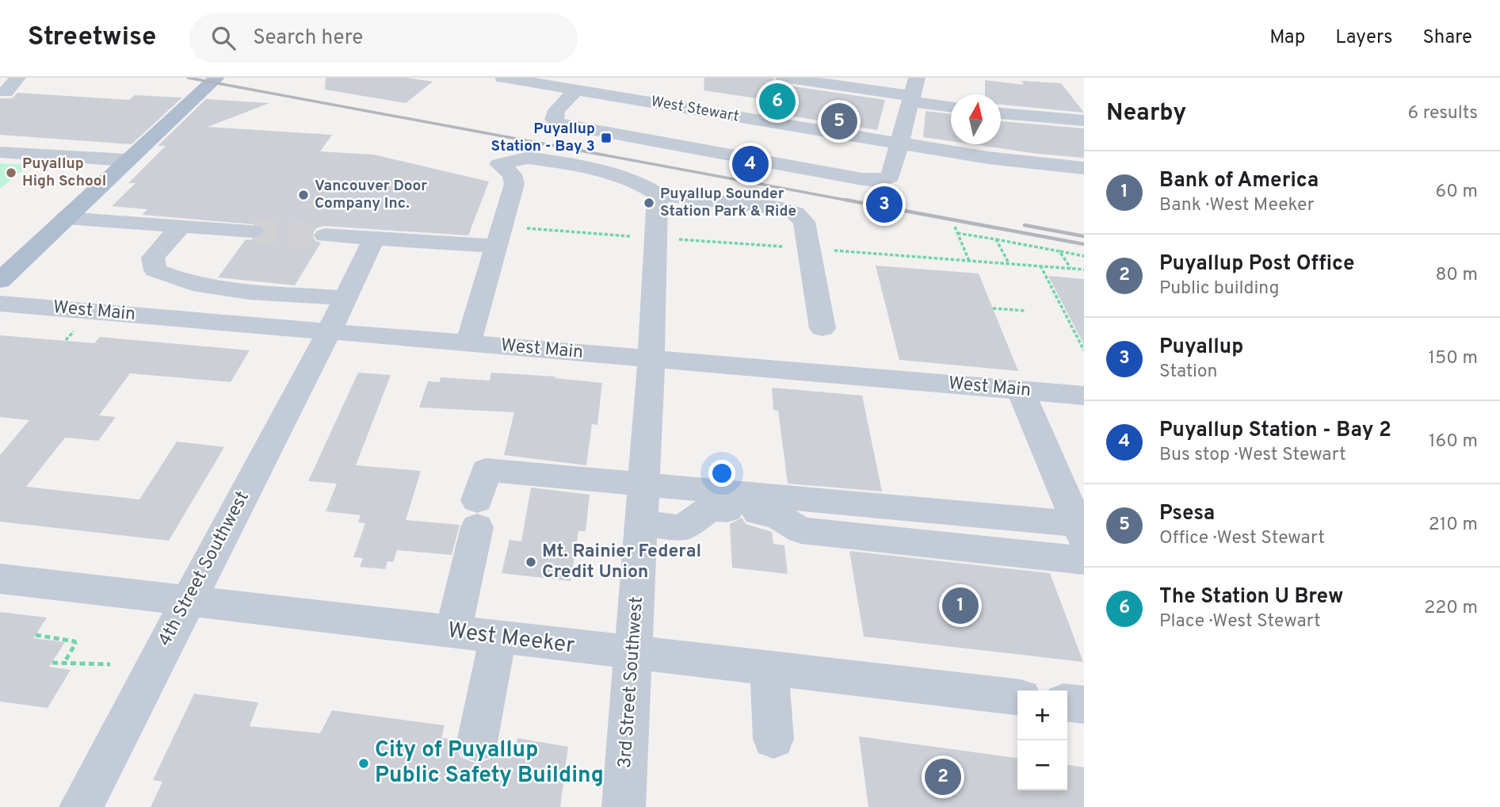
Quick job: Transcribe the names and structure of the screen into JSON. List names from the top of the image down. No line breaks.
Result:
{"streets":{"street":["West Stewart","West Main","4th Street Southwest","West Meeker","3rd Street Southwest"]},"crossings":[["West Main","4th Street Southwest"],["West Main","3rd Street Southwest"],["4th Street Southwest","West Meeker"],["West Meeker","3rd Street Southwest"]],"places":{"transit":["Puyallup Station - Bay 3"],"other":["Puyallup High School","Vancouver Door Company Inc.","Puyallup Sounder Station Park & Ride","Mt. Rainier Federal Credit Union","City of Puyallup Public Safety Building"]},"north":"top","page":{"header":"Streetwise","search":"Search here","nav":["Map","Layers","Share"],"heading":["Nearby","6 results"],"pins":["6","5","4","3","1","2"],"list":[{"mark":"1","name":"Bank of America","note":"Bank · West Meeker","value":"60 m"},{"mark":"2","name":"Puyallup Post Office","note":"Public building","value":"80 m"},{"mark":"3","name":"Puyallup","note":"Station","value":"150 m"},{"mark":"4","name":"Puyallup Station - Bay 2","note":"Bus stop · West Stewart","value":"160 m"},{"mark":"5","name":"Psesa","note":"Office · West Stewart","value":"210 m"},{"mark":"6","name":"The Station U Brew","note":"Place · West Stewart","value":"220 m"}],"map_buttons":["+","−"]}}
